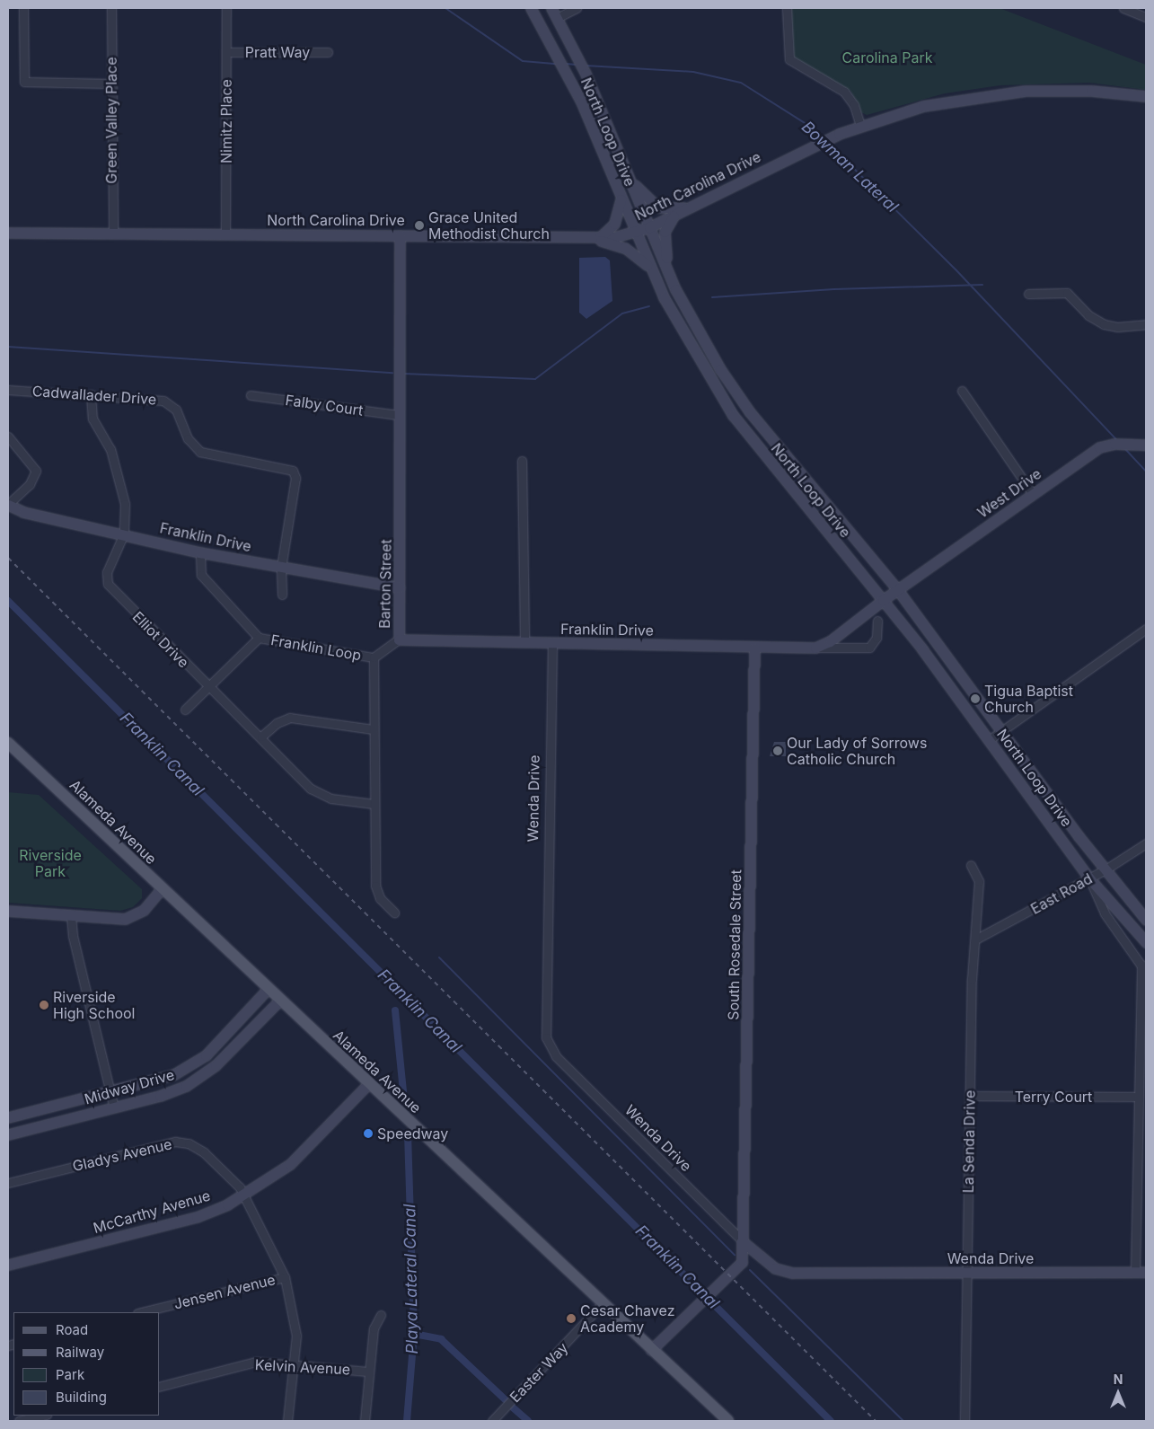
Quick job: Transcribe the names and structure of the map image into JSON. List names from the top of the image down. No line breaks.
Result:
{"streets":{"main road":["North Loop Drive","North Carolina Drive","West Drive","Franklin Drive","Barton Street","Wenda Drive","Alameda Avenue","South Rosedale Street","Midway Drive","McCarthy Avenue"],"street":["Pratt Way","Green Valley Place","Nimitz Place","Cadwallader Drive","Falby Court","Elliot Drive","Franklin Loop","East Road","Terry Court","La Senda Drive","Gladys Avenue","Jensen Avenue","Kelvin Avenue","Easter Way"]},"crossings":[["Pratt Way","Nimitz Place"],["Green Valley Place","North Carolina Drive"],["Nimitz Place","North Carolina Drive"],["North Loop Drive","North Carolina Drive"],["North Loop Drive","West Drive"],["North Loop Drive","Franklin Drive"],["North Loop Drive","East Road"],["North Carolina Drive","Barton Street"],["Cadwallader Drive","Franklin Drive"],["Cadwallader Drive","Elliot Drive"],["Falby Court","Barton Street"],["West Drive","Franklin Drive"],["Franklin Drive","Barton Street"],["Franklin Drive","Elliot Drive"],["Franklin Drive","Franklin Loop"],["Franklin Drive","Wenda Drive"],["Franklin Drive","South Rosedale Street"],["Barton Street","Franklin Loop"],["Wenda Drive","South Rosedale Street"],["Wenda Drive","La Senda Drive"],["Alameda Avenue","South Rosedale Street"],["Alameda Avenue","Midway Drive"],["Alameda Avenue","McCarthy Avenue"],["Alameda Avenue","Easter Way"],["East Road","La Senda Drive"],["Terry Court","La Senda Drive"],["Gladys Avenue","McCarthy Avenue"],["Gladys Avenue","Jensen Avenue"],["Gladys Avenue","Kelvin Avenue"]],"water":["Bowman Lateral","Franklin Canal","Playa Lateral Canal"],"parks":["Carolina Park","Riverside Park"],"places":["Grace United Methodist Church","Tigua Baptist Church","Our Lady of Sorrows Catholic Church","Riverside High School","Speedway","Cesar Chavez Academy"],"legend":["Road","Railway","Park","Building"],"north":"top"}
